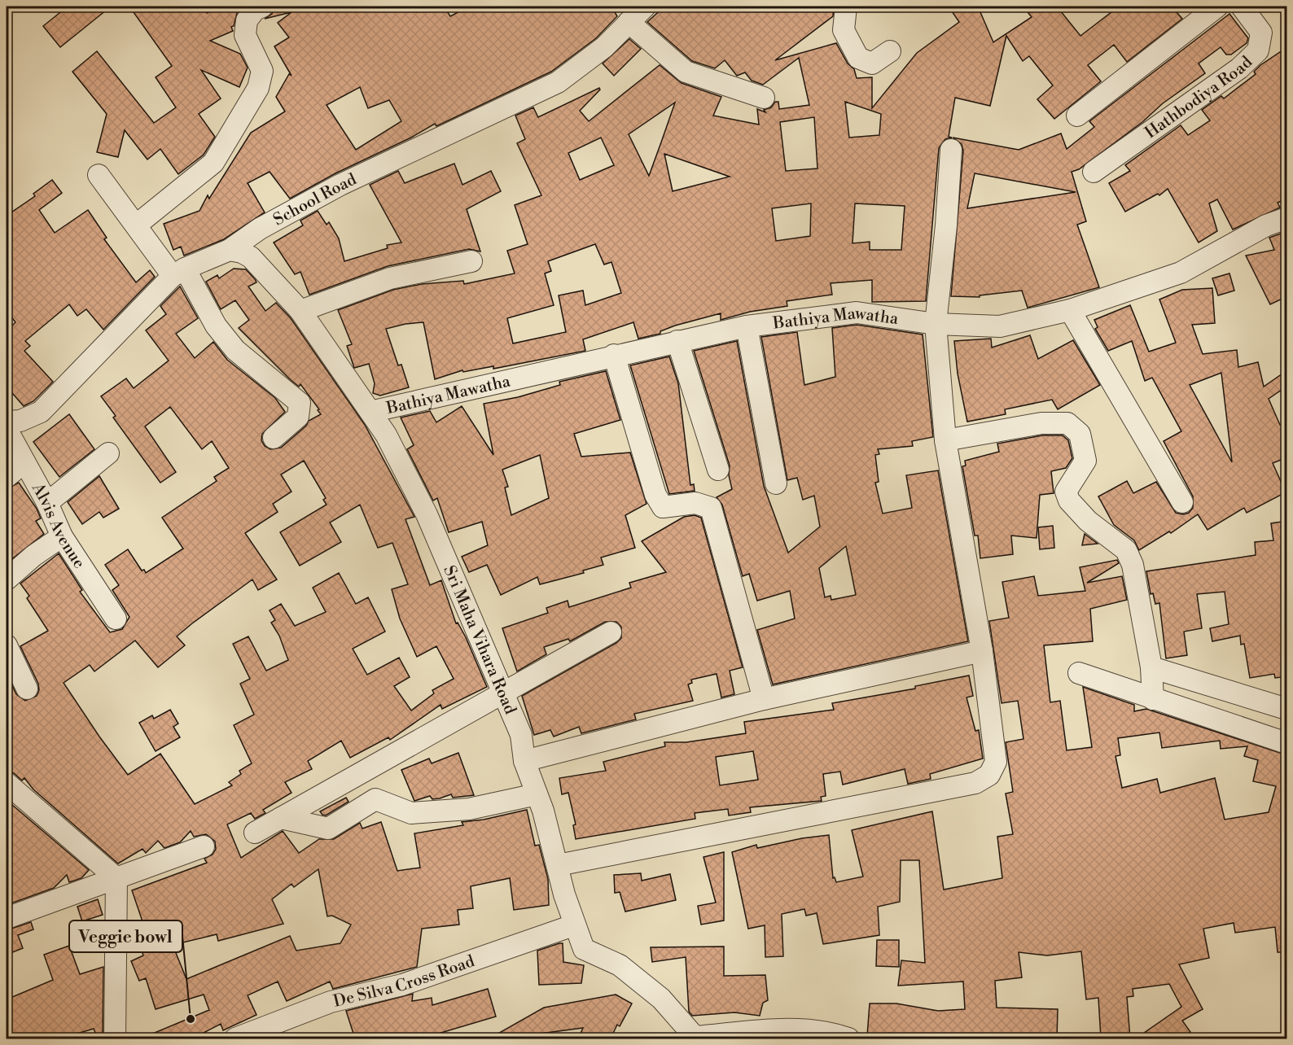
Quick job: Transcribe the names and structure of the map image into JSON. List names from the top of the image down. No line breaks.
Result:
{"streets":{"street":["Hathbodiya Road","School Road","Bathiya Mawatha","Alvis Avenue","Sri Maha Vihara Road","De Silva Cross Road"]},"crossings":[["School Road","Sri Maha Vihara Road"],["Bathiya Mawatha","Sri Maha Vihara Road"],["Sri Maha Vihara Road","De Silva Cross Road"]],"places":["Veggie bowl"]}
